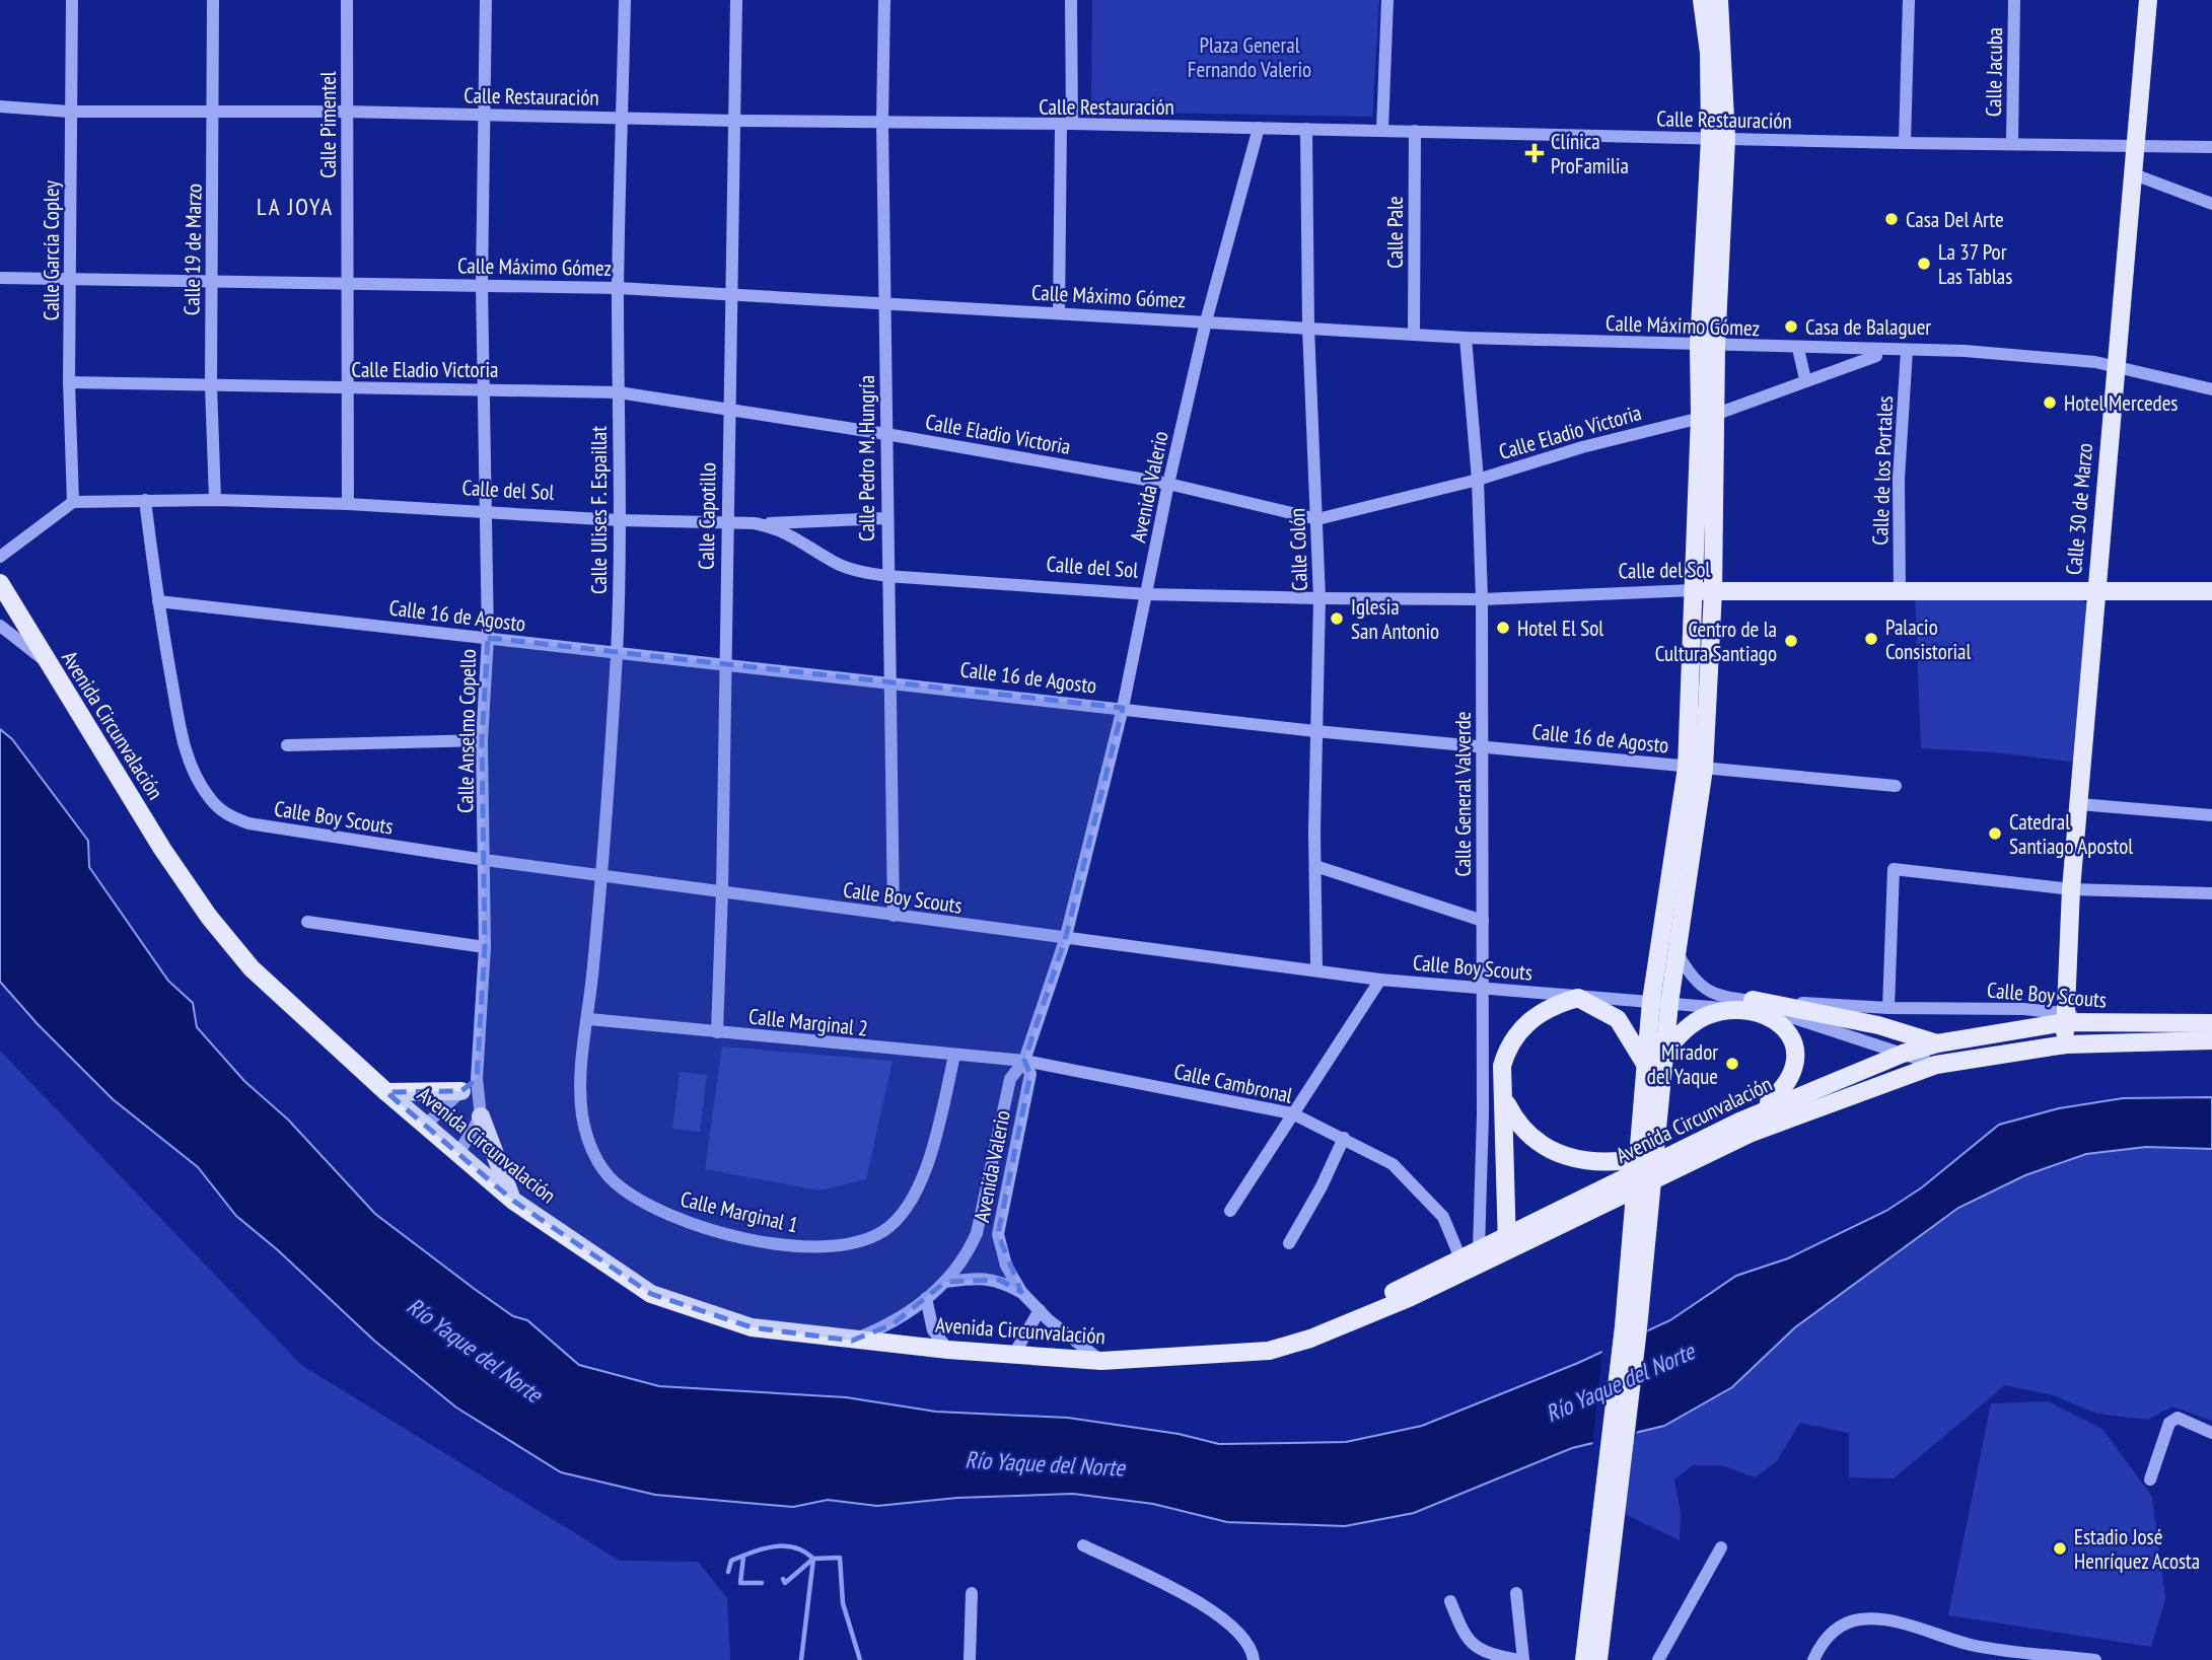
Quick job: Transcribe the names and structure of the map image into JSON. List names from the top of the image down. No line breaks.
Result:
{"streets":{"main road":["Calle del Sol","Calle 30 de Marzo","Avenida Circunvalación"],"street":["Calle Jacuba","Calle Restauración","Calle Pimentel","Calle Pale","Calle 19 de Marzo","Calle García Copley","Calle Máximo Gómez","Calle Eladio Victoria","Calle Pedro M. Hungría","Calle de los Portales","Avenida Valerio","Calle Ulises F. Espaillat","Calle Capotillo","Calle Colón","Calle 16 de Agosto","Calle Anselmo Copello","Calle General Valverde","Calle Boy Scouts","Calle Marginal 2","Calle Cambronal","Calle Marginal 1"]},"crossings":[["Calle Jacuba","Calle Restauración"],["Calle Restauración","Calle Pimentel"],["Calle Restauración","Calle Pale"],["Calle Restauración","Calle 19 de Marzo"],["Calle Restauración","Calle García Copley"],["Calle Restauración","Calle Pedro M. Hungría"],["Calle Restauración","Avenida Valerio"],["Calle Restauración","Calle 30 de Marzo"],["Calle Restauración","Calle Ulises F. Espaillat"],["Calle Restauración","Calle Capotillo"],["Calle Restauración","Calle Colón"],["Calle Restauración","Calle Anselmo Copello"],["Calle Pimentel","Calle Máximo Gómez"],["Calle Pimentel","Calle Eladio Victoria"],["Calle Pimentel","Calle del Sol"],["Calle Pale","Calle Máximo Gómez"],["Calle 19 de Marzo","Calle Máximo Gómez"],["Calle 19 de Marzo","Calle Eladio Victoria"],["Calle 19 de Marzo","Calle del Sol"],["Calle García Copley","Calle Máximo Gómez"],["Calle García Copley","Calle Eladio Victoria"],["Calle García Copley","Calle del Sol"],["Calle Máximo Gómez","Calle Eladio Victoria"],["Calle Máximo Gómez","Calle Pedro M. Hungría"],["Calle Máximo Gómez","Calle de los Portales"],["Calle Máximo Gómez","Avenida Valerio"],["Calle Máximo Gómez","Calle 30 de Marzo"],["Calle Máximo Gómez","Calle Ulises F. Espaillat"],["Calle Máximo Gómez","Calle Capotillo"],["Calle Máximo Gómez","Calle Colón"],["Calle Máximo Gómez","Calle Anselmo Copello"],["Calle Máximo Gómez","Calle General Valverde"],["Calle Eladio Victoria","Calle Pedro M. Hungría"],["Calle Eladio Victoria","Calle de los Portales"],["Calle Eladio Victoria","Avenida Valerio"],["Calle Eladio Victoria","Calle Ulises F. Espaillat"],["Calle Eladio Victoria","Calle Capotillo"],["Calle Eladio Victoria","Calle Colón"],["Calle Eladio Victoria","Calle Anselmo Copello"],["Calle Eladio Victoria","Calle General Valverde"],["Calle Pedro M. Hungría","Calle del Sol"],["Calle Pedro M. Hungría","Calle 16 de Agosto"],["Calle Pedro M. Hungría","Calle Boy Scouts"],["Calle de los Portales","Calle del Sol"],["Avenida Valerio","Calle del Sol"],["Avenida Valerio","Calle 16 de Agosto"],["Avenida Valerio","Avenida Circunvalación"],["Avenida Valerio","Calle Boy Scouts"],["Avenida Valerio","Calle Marginal 2"],["Avenida Valerio","Calle Cambronal"],["Calle del Sol","Calle 30 de Marzo"],["Calle del Sol","Calle Ulises F. Espaillat"],["Calle del Sol","Calle Capotillo"],["Calle del Sol","Calle Colón"],["Calle del Sol","Calle Anselmo Copello"],["Calle del Sol","Calle General Valverde"],["Calle del Sol","Calle Boy Scouts"],["Calle 30 de Marzo","Avenida Circunvalación"],["Calle 30 de Marzo","Calle Boy Scouts"],["Calle Ulises F. Espaillat","Calle 16 de Agosto"],["Calle Ulises F. Espaillat","Calle Boy Scouts"],["Calle Ulises F. Espaillat","Calle Marginal 2"],["Calle Ulises F. Espaillat","Calle Marginal 1"],["Calle Capotillo","Calle 16 de Agosto"],["Calle Capotillo","Calle Boy Scouts"],["Calle Capotillo","Calle Marginal 2"],["Calle Colón","Calle 16 de Agosto"],["Calle Colón","Calle Boy Scouts"],["Calle 16 de Agosto","Calle Anselmo Copello"],["Calle 16 de Agosto","Calle General Valverde"],["Calle 16 de Agosto","Calle Boy Scouts"],["Avenida Circunvalación","Calle General Valverde"],["Avenida Circunvalación","Calle Boy Scouts"],["Avenida Circunvalación","Calle Cambronal"],["Calle Anselmo Copello","Calle Boy Scouts"],["Calle General Valverde","Calle Boy Scouts"],["Calle Marginal 2","Calle Cambronal"],["Calle Marginal 2","Calle Marginal 1"]],"districts":["LA JOYA"],"water":["Río Yaque del Norte"],"parks":["Plaza General Fernando Valerio"],"places":{"health":["Clínica ProFamilia"],"other":["Casa Del Arte","La 37 Por Las Tablas","Casa de Balaguer","Hotel Mercedes","Iglesia San Antonio","Hotel El Sol","Palacio Consistorial","Centro de la Cultura Santiago","Catedral Santiago Apostol","Mirador del Yaque","Estadio José Henríquez Acosta"]}}
